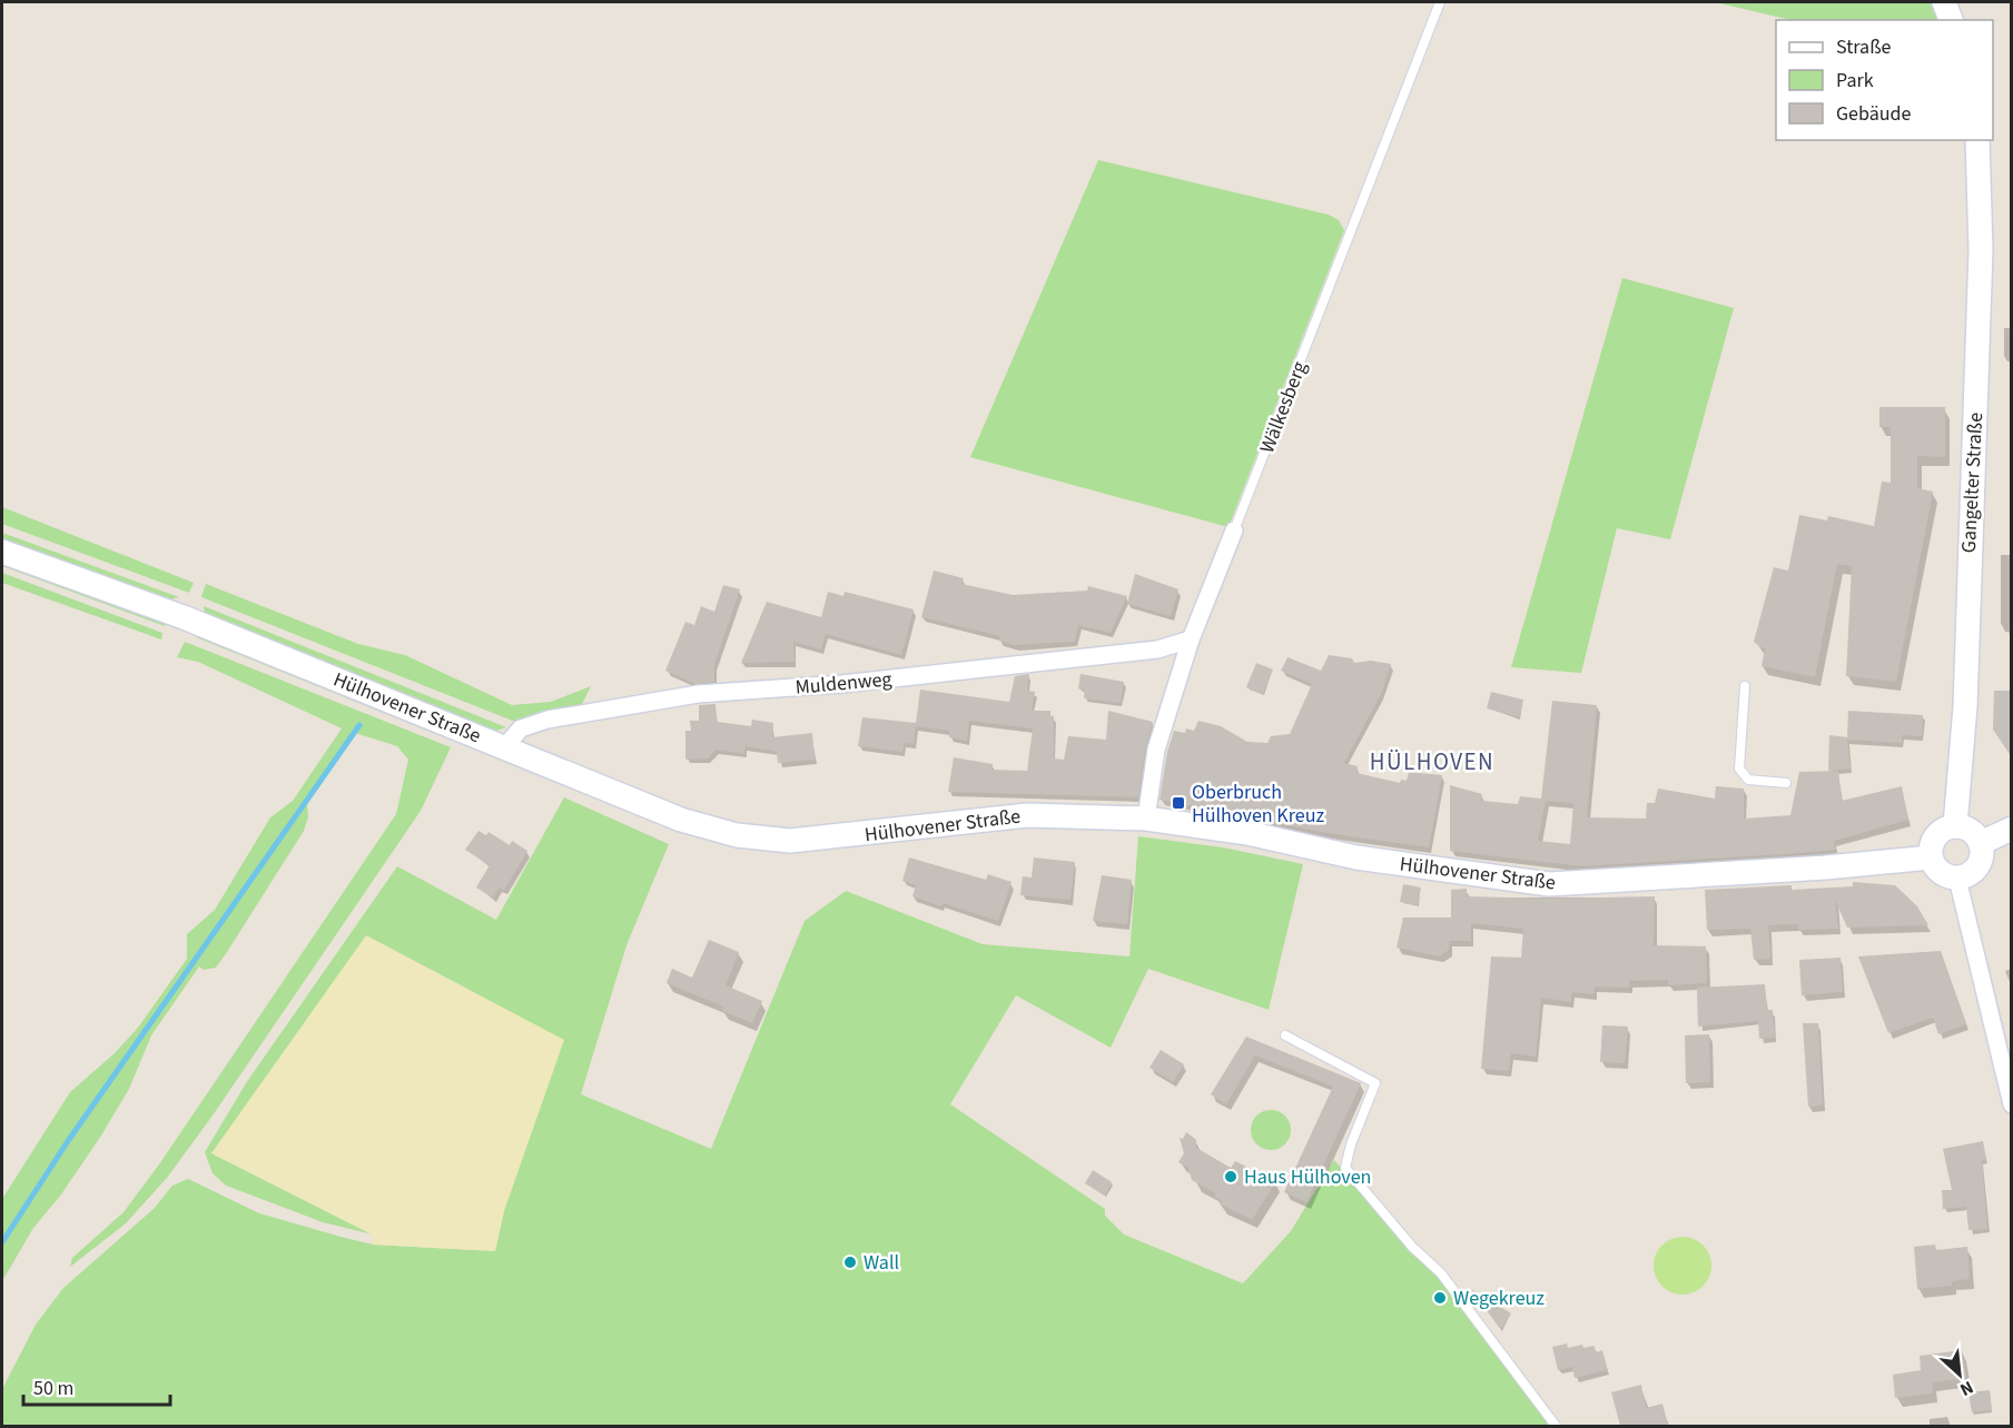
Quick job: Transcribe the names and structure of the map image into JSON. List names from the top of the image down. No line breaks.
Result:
{"streets":{"main road":["Gangelter Straße","Hülhovener Straße"],"street":["Wälkesberg","Muldenweg"]},"crossings":[["Wälkesberg","Muldenweg"],["Wälkesberg","Hülhovener Straße"],["Gangelter Straße","Hülhovener Straße"],["Muldenweg","Hülhovener Straße"]],"districts":["HÜLHOVEN"],"places":{"transit":["Oberbruch Hülhoven Kreuz"],"other":["Haus Hülhoven","Wall","Wegekreuz"]},"legend":["Straße","Park","Gebäude"],"scale_bar":"50 m","north":"bottom right"}
